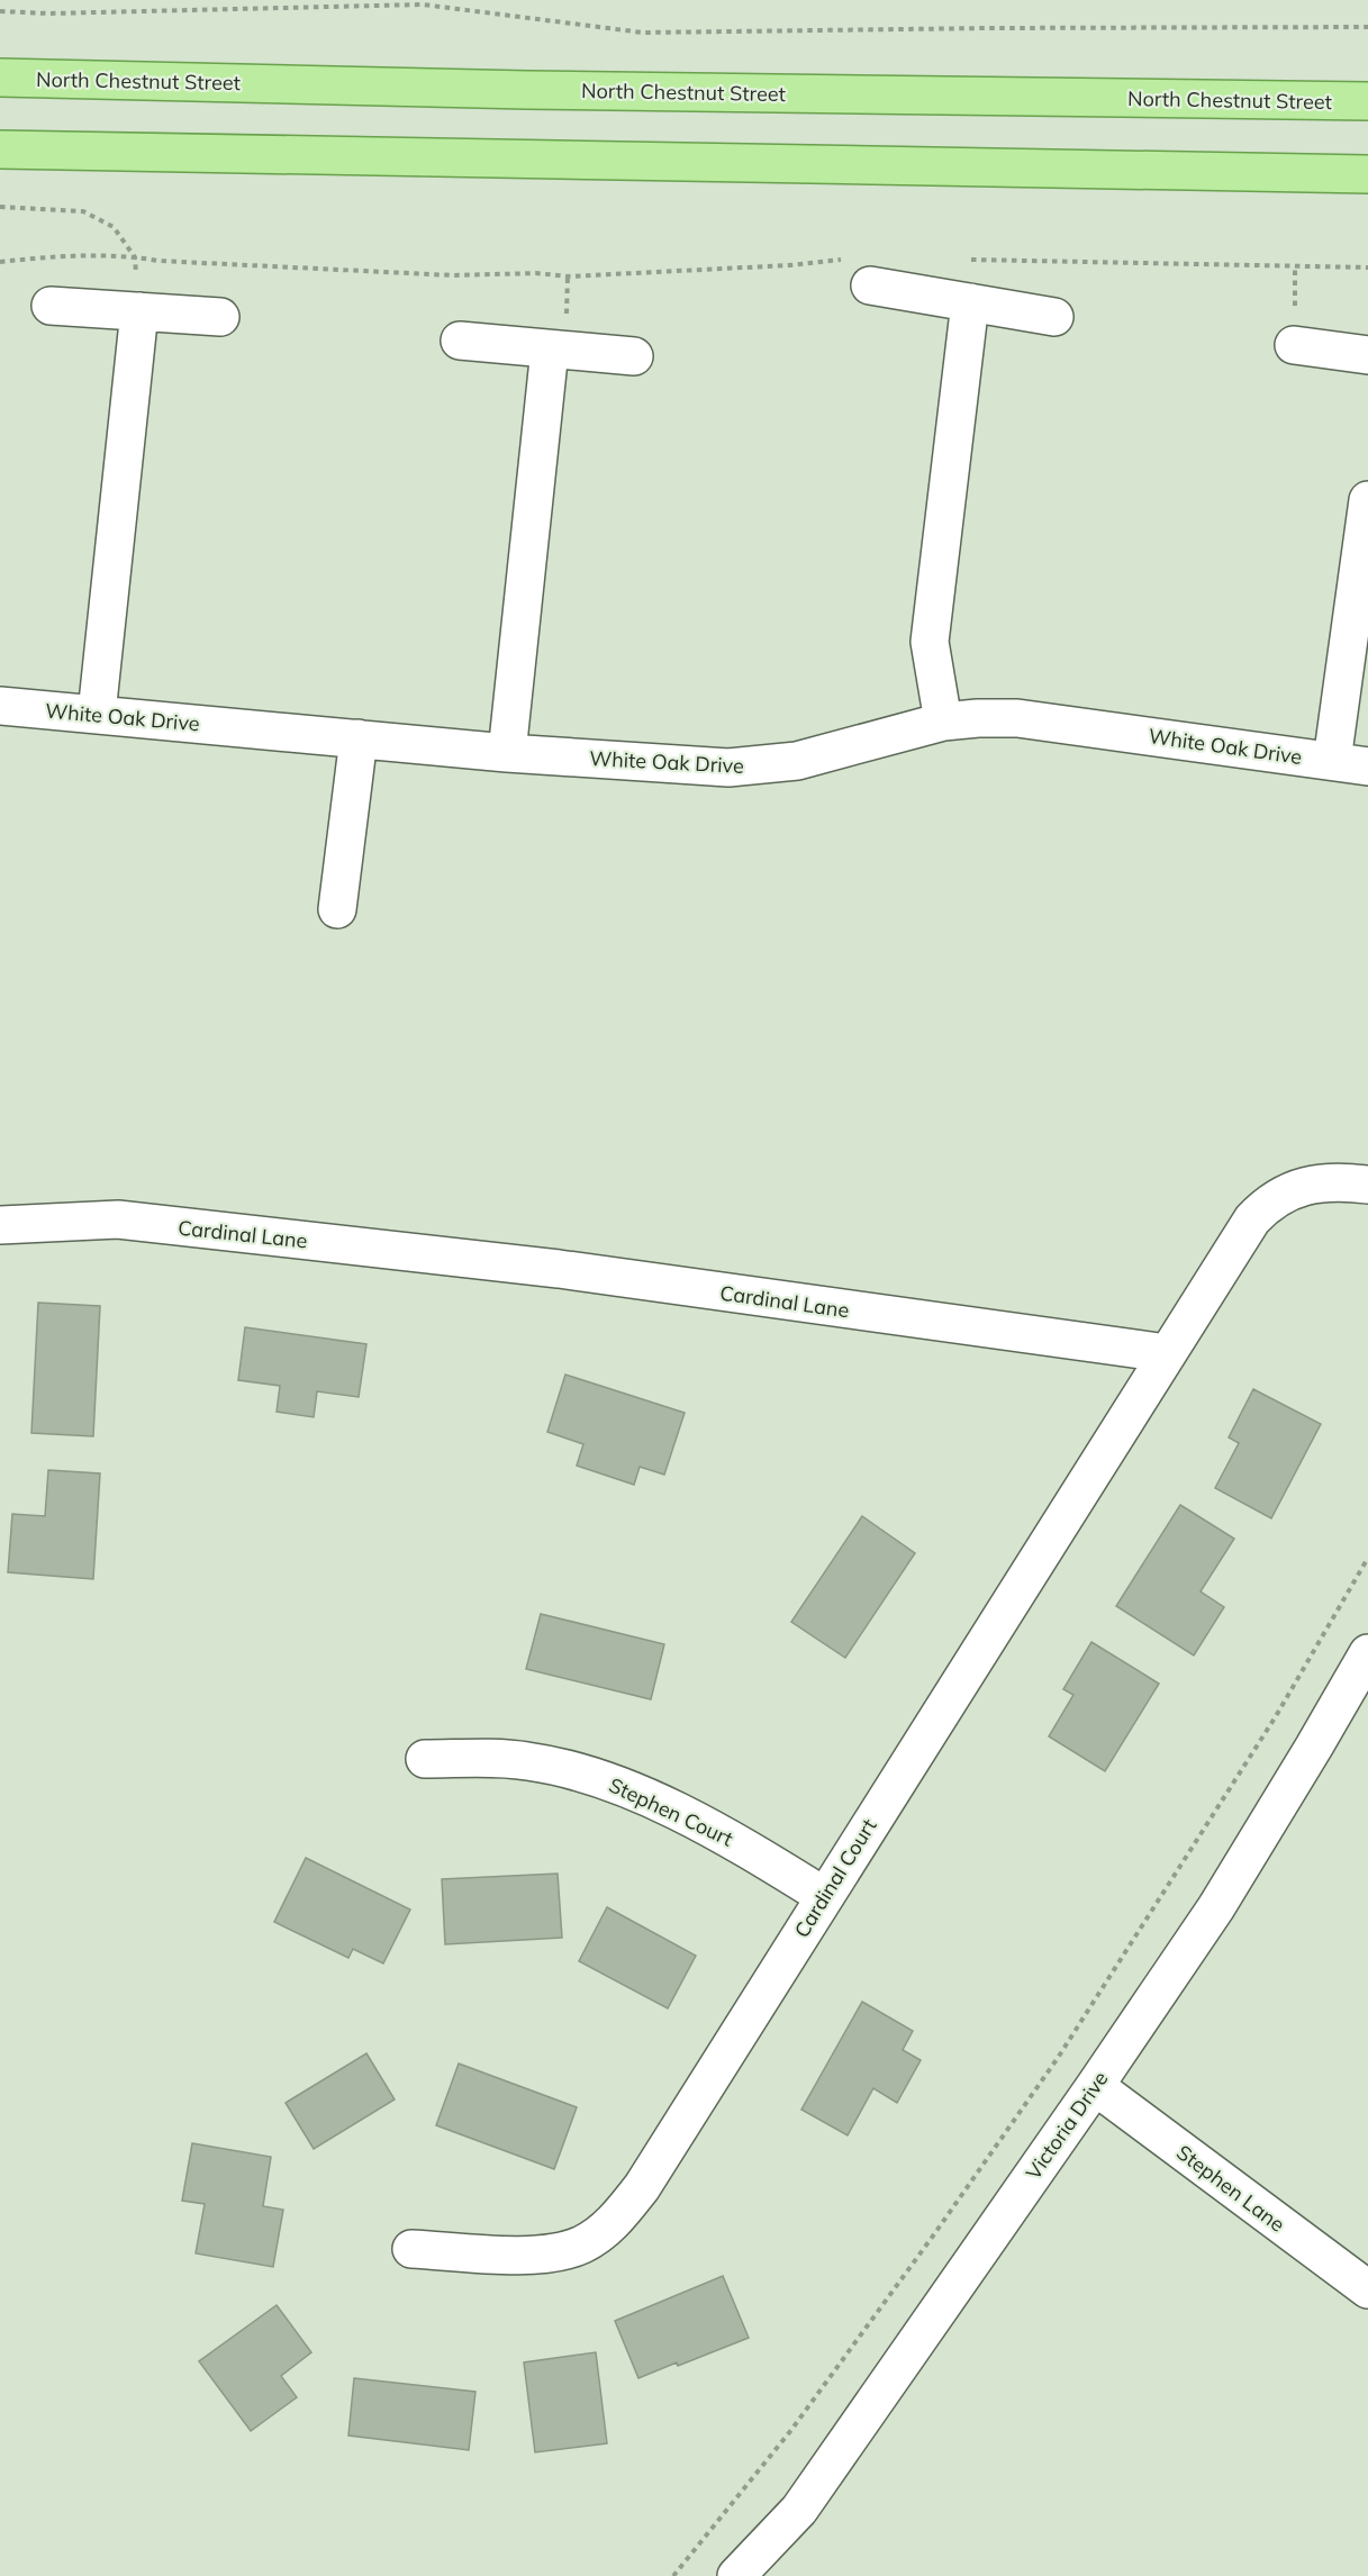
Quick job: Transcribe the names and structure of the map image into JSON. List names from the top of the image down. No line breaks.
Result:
{"streets":{"main road":["North Chestnut Street"],"street":["White Oak Drive","Cardinal Lane","Stephen Court","Cardinal Court","Victoria Drive","Stephen Lane"]},"crossings":[["Cardinal Lane","Cardinal Court"],["Stephen Court","Cardinal Court"],["Victoria Drive","Stephen Lane"]]}
